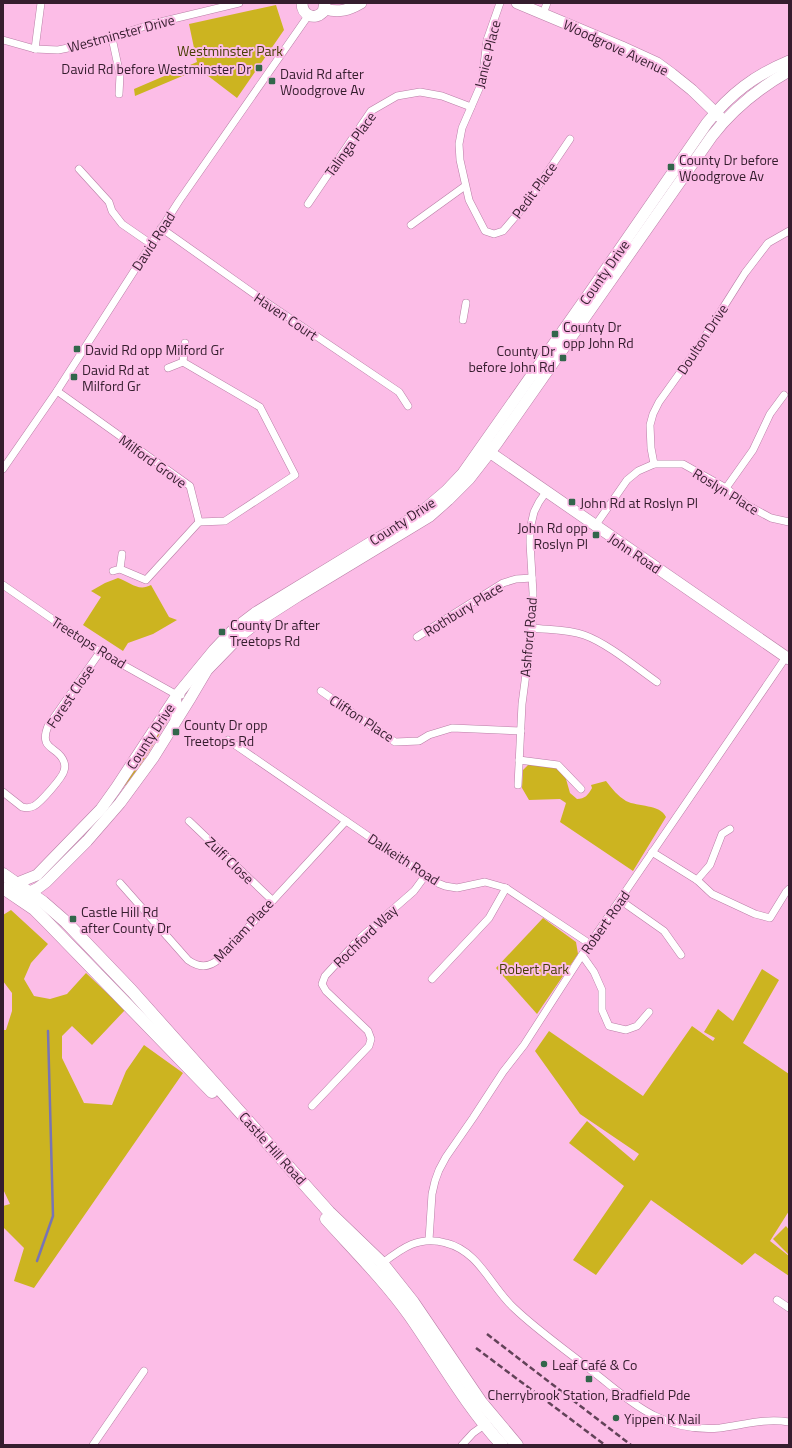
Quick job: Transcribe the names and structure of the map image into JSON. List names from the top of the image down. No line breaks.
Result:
{"streets":{"main road":["Woodgrove Avenue","County Drive","John Road","Castle Hill Road"],"street":["Westminster Drive","Janice Place","Talinga Place","Pedit Place","David Road","Haven Court","Doulton Drive","Milford Grove","Roslyn Place","Rothbury Place","Ashford Road","Treetops Road","Forest Close","Clifton Place","Dalkeith Road","Zulfi Close","Robert Road","Mariam Place","Rochford Way"]},"crossings":[["Woodgrove Avenue","County Drive"],["Janice Place","Talinga Place"],["Janice Place","Pedit Place"],["David Road","Haven Court"],["David Road","Milford Grove"],["County Drive","John Road"],["County Drive","Treetops Road"],["County Drive","Castle Hill Road"],["Doulton Drive","Roslyn Place"],["Roslyn Place","John Road"],["John Road","Ashford Road"],["John Road","Robert Road"],["Rothbury Place","Ashford Road"],["Ashford Road","Clifton Place"],["Treetops Road","Forest Close"],["Dalkeith Road","Robert Road"],["Dalkeith Road","Mariam Place"],["Dalkeith Road","Rochford Way"],["Zulfi Close","Mariam Place"]],"parks":["Westminster Park","Robert Park"],"places":{"transit":["David Rd before Westminster Dr","David Rd after Woodgrove Av","County Dr before Woodgrove Av","County Dr opp John Rd","David Rd opp Milford Gr","County Dr before John Rd","David Rd at Milford Gr","John Rd at Roslyn Pl","John Rd opp Roslyn Pl","County Dr after Treetops Rd","County Dr opp Treetops Rd","Castle Hill Rd after County Dr","Cherrybrook Station, Bradfield Pde"],"other":["Leaf Café & Co","Yippen K Nail"]}}
